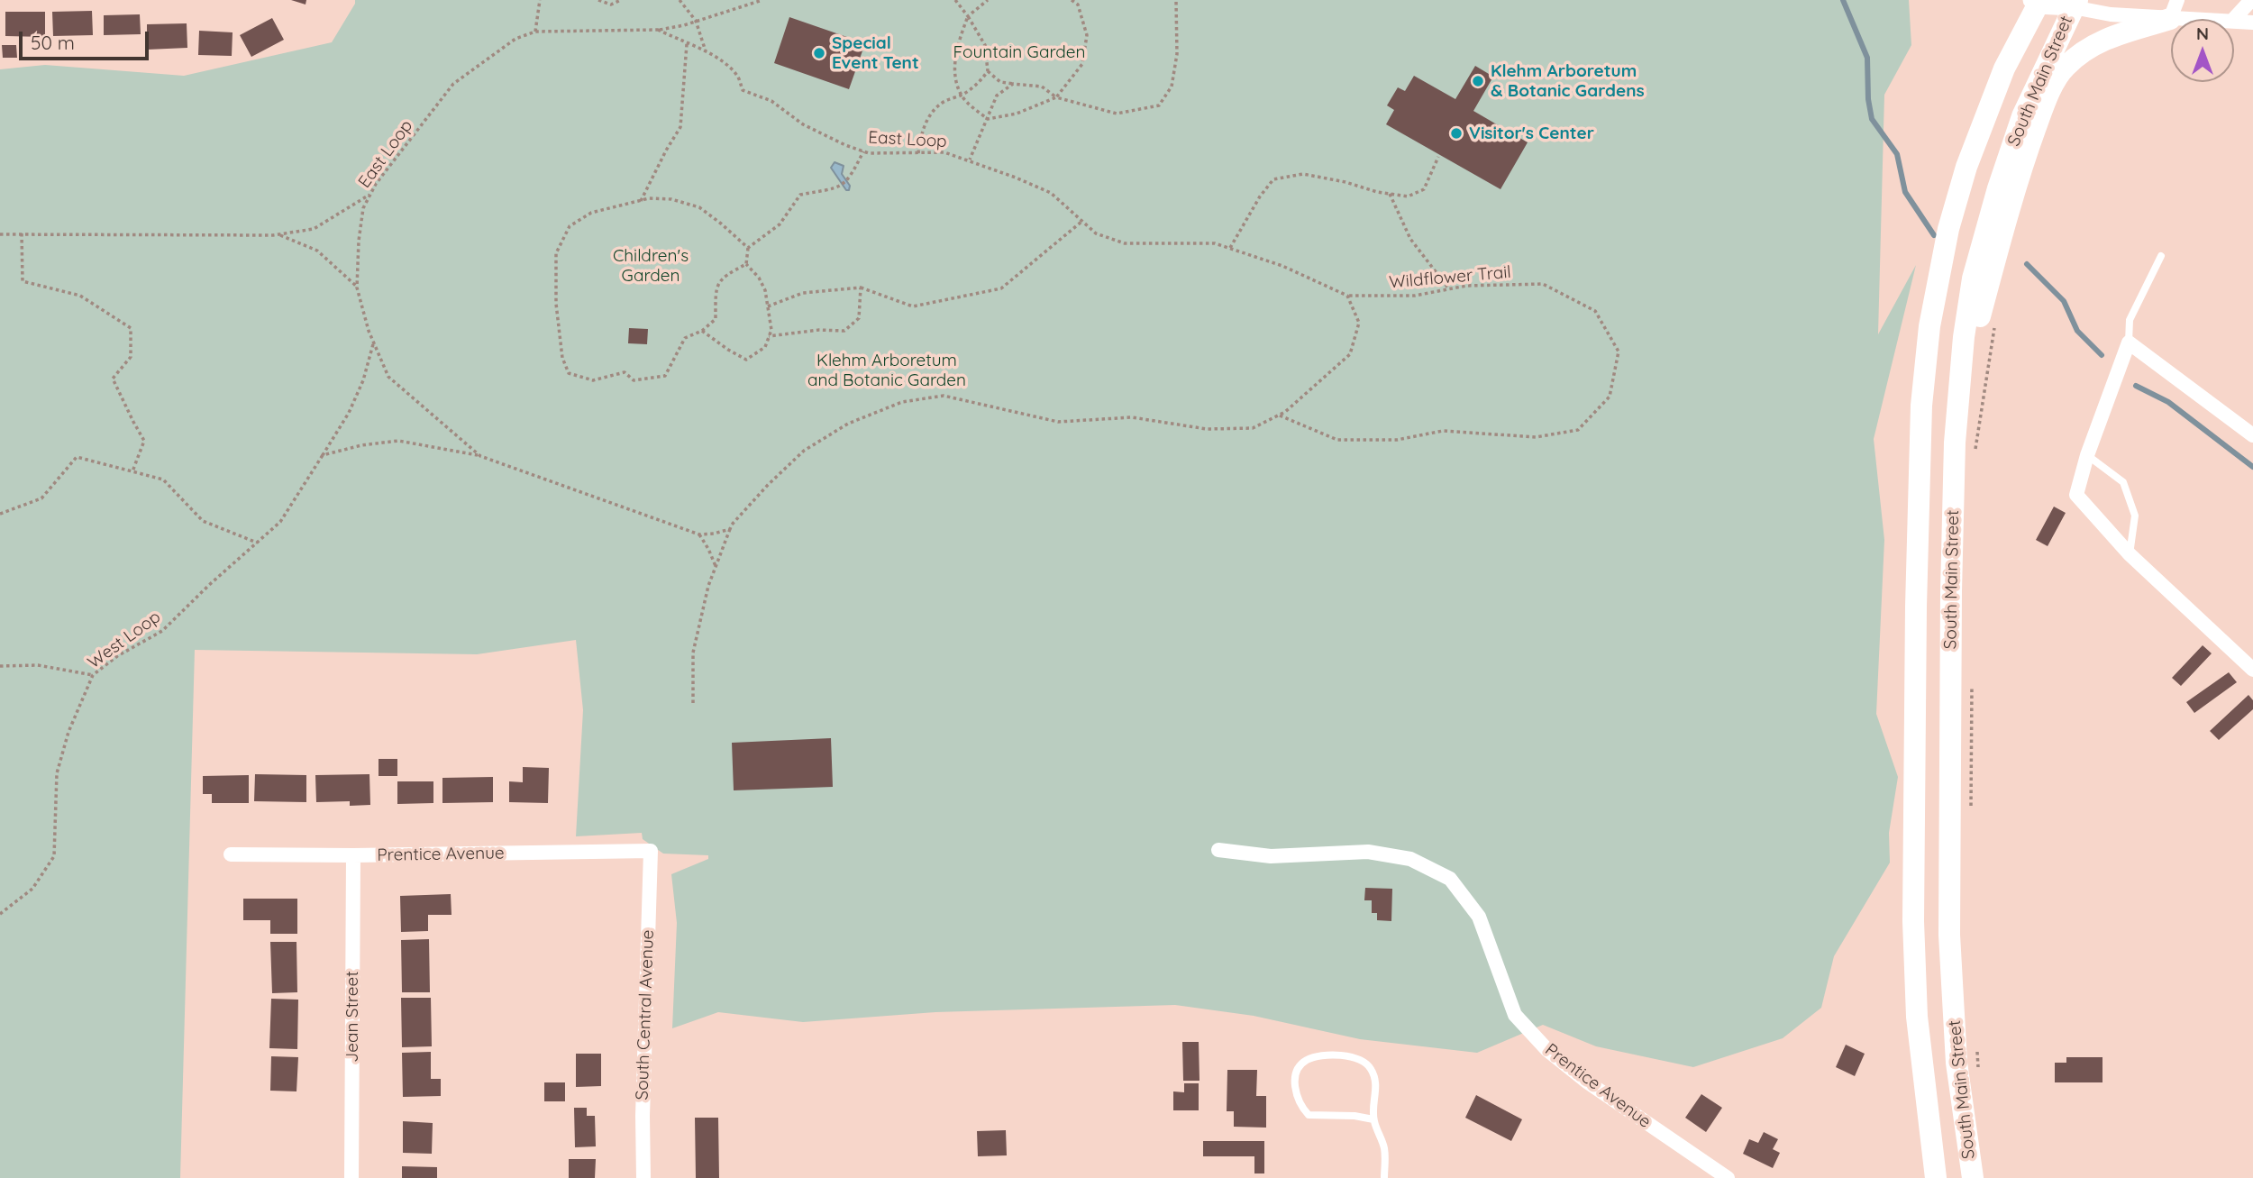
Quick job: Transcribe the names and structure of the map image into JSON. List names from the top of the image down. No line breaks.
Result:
{"streets":{"main road":["South Main Street"],"street":["Prentice Avenue","South Central Avenue","Jean Street"],"path":["East Loop","Wildflower Trail","West Loop"]},"crossings":[["East Loop","Wildflower Trail"],["East Loop","West Loop"],["Prentice Avenue","South Central Avenue"],["Prentice Avenue","Jean Street"]],"parks":["Fountain Garden","Children's Garden","Klehm Arboretum and Botanic Garden"],"places":["Special Event Tent","Klehm Arboretum & Botanic Gardens","Visitor's Center"],"scale_bar":"50 m","north":"top"}
